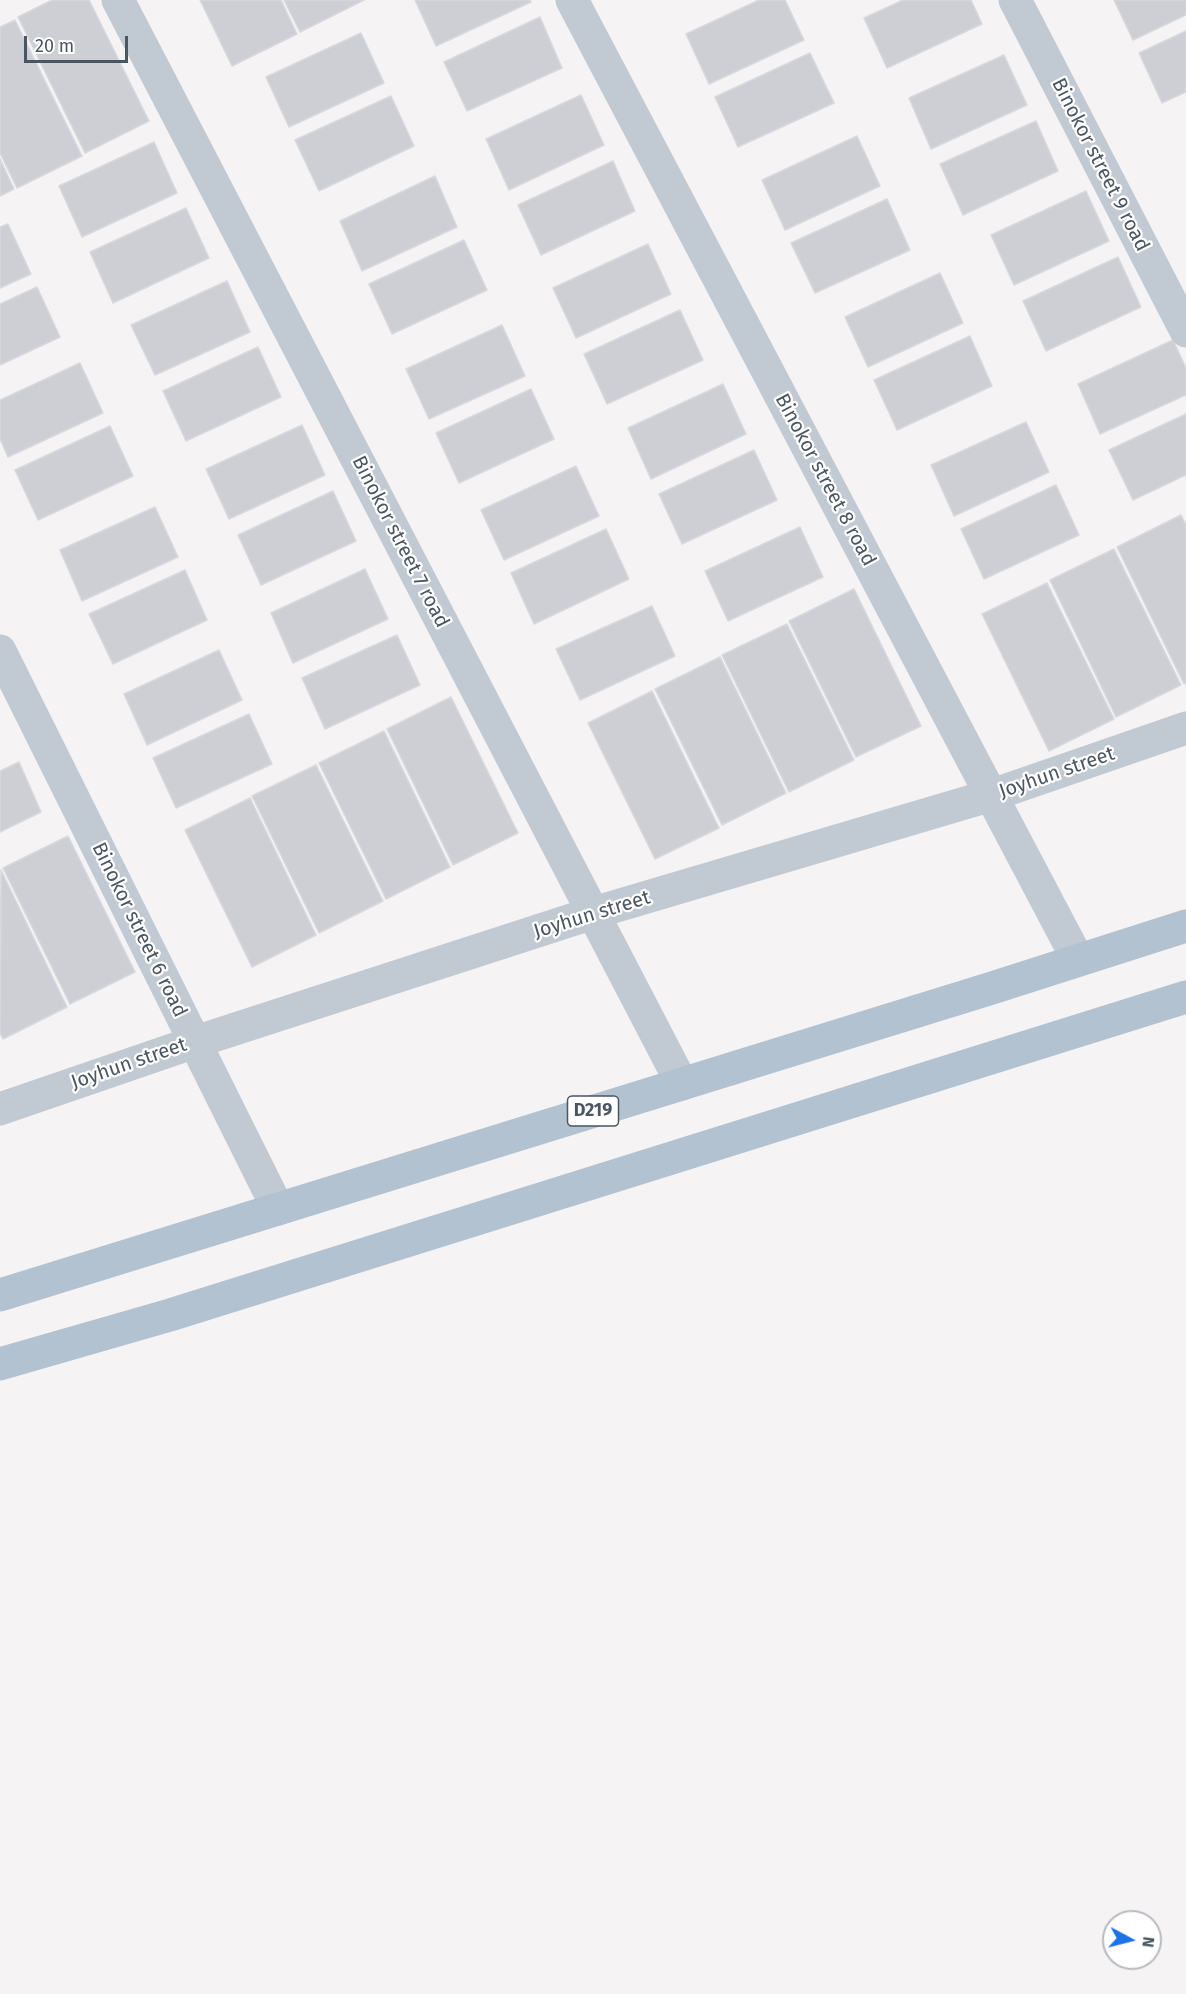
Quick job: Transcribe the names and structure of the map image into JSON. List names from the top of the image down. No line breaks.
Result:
{"streets":{"main road":["D219"],"street":["Binokor street 9 road","Binokor street 8 road","Binokor street 7 road","Joyhun street","Binokor street 6 road"]},"crossings":[["Binokor street 8 road","Joyhun street"],["Binokor street 8 road","D219"],["Binokor street 7 road","Joyhun street"],["Binokor street 7 road","D219"],["Joyhun street","Binokor street 6 road"],["Binokor street 6 road","D219"]],"scale_bar":"20 m","north":"right"}
